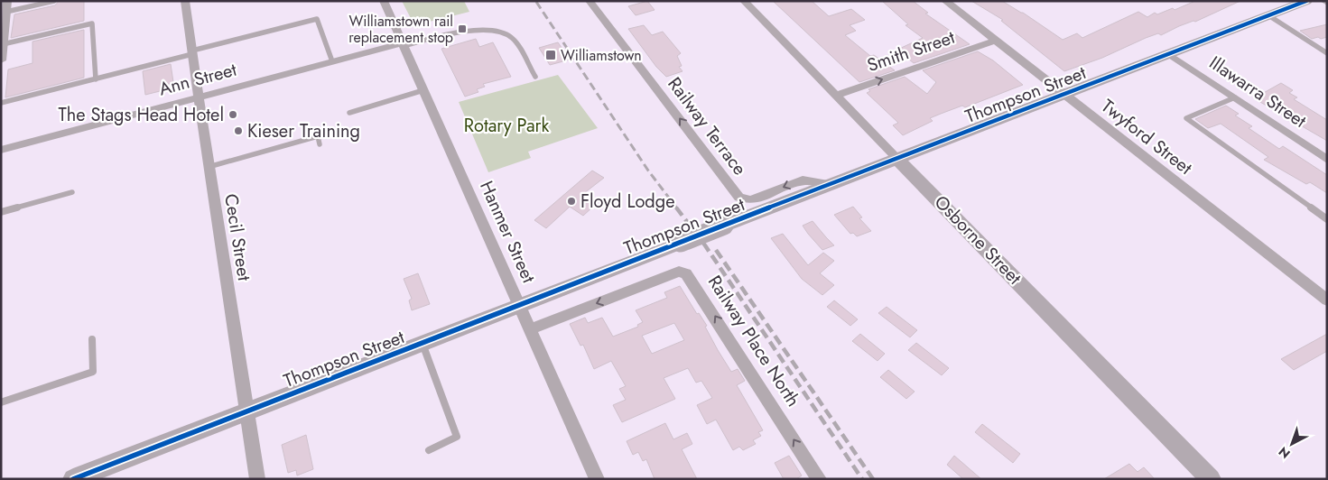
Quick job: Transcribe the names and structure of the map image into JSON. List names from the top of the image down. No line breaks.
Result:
{"streets":{"street":["Smith Street","Ann Street","Illawarra Street","Thompson Street","Railway Terrace","Twyford Street","Hanmer Street","Cecil Street","Osborne Street","Railway Place North"]},"crossings":[["Smith Street","Twyford Street"],["Smith Street","Osborne Street"],["Ann Street","Hanmer Street"],["Ann Street","Cecil Street"],["Illawarra Street","Thompson Street"],["Thompson Street","Railway Terrace"],["Thompson Street","Twyford Street"],["Thompson Street","Hanmer Street"],["Thompson Street","Cecil Street"],["Thompson Street","Osborne Street"],["Hanmer Street","Railway Place North"]],"one_way":["Smith Street","Railway Terrace"],"parks":["Rotary Park"],"places":{"transit":["Williamstown rail replacement stop","Williamstown"],"other":["The Stags Head Hotel","Kieser Training","Floyd Lodge"]},"north":"bottom left"}
